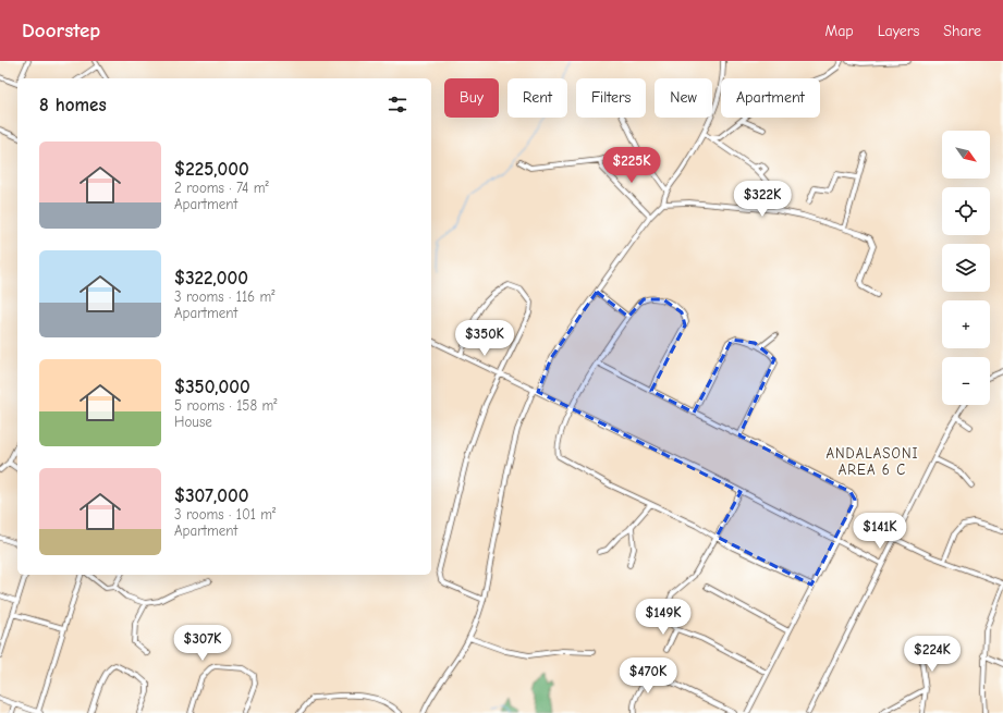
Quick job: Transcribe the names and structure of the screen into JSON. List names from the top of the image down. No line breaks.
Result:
{"districts":["ANDALASONI AREA 6 C"],"north":"bottom right","page":{"header":"Doorstep","nav":["Map","Layers","Share"],"chip":["Buy","Rent","Filters","New","Apartment"],"heading":"8 homes","map_buttons":["+","−"],"list":[{"name":"$225,000","note":"2 rooms · 74 m² · Apartment"},{"name":"$322,000","note":"3 rooms · 116 m² · Apartment"},{"name":"$350,000","note":"5 rooms · 158 m² · House"},{"name":"$307,000","note":"3 rooms · 101 m² · Apartment"}],"price":["$225K","$322K","$350K","$141K","$149K","$307K","$224K","$470K"]}}
